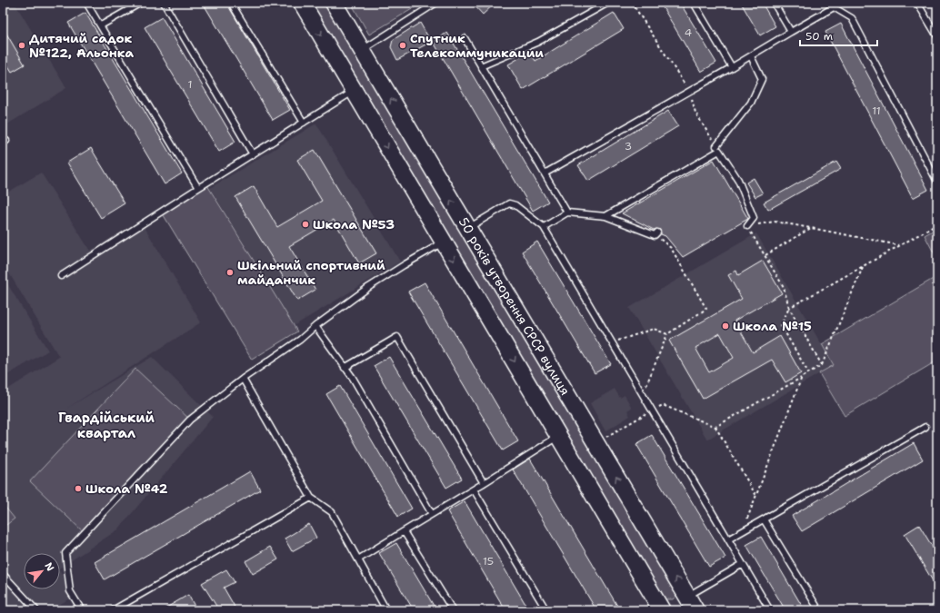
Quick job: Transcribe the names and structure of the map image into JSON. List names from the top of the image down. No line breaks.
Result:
{"streets":{"main road":["50 років утворення СРСР вулиця"]},"districts":["Гвардійський квартал"],"places":["Дитячий садок №122, Альонка","Спутник Телекоммуникации","Школа №53","Шкільний спортивний майданчик","Школа №15","Школа №42"],"house_numbers":["4","1","11","3","15"],"scale_bar":"50 m","north":"top right"}
